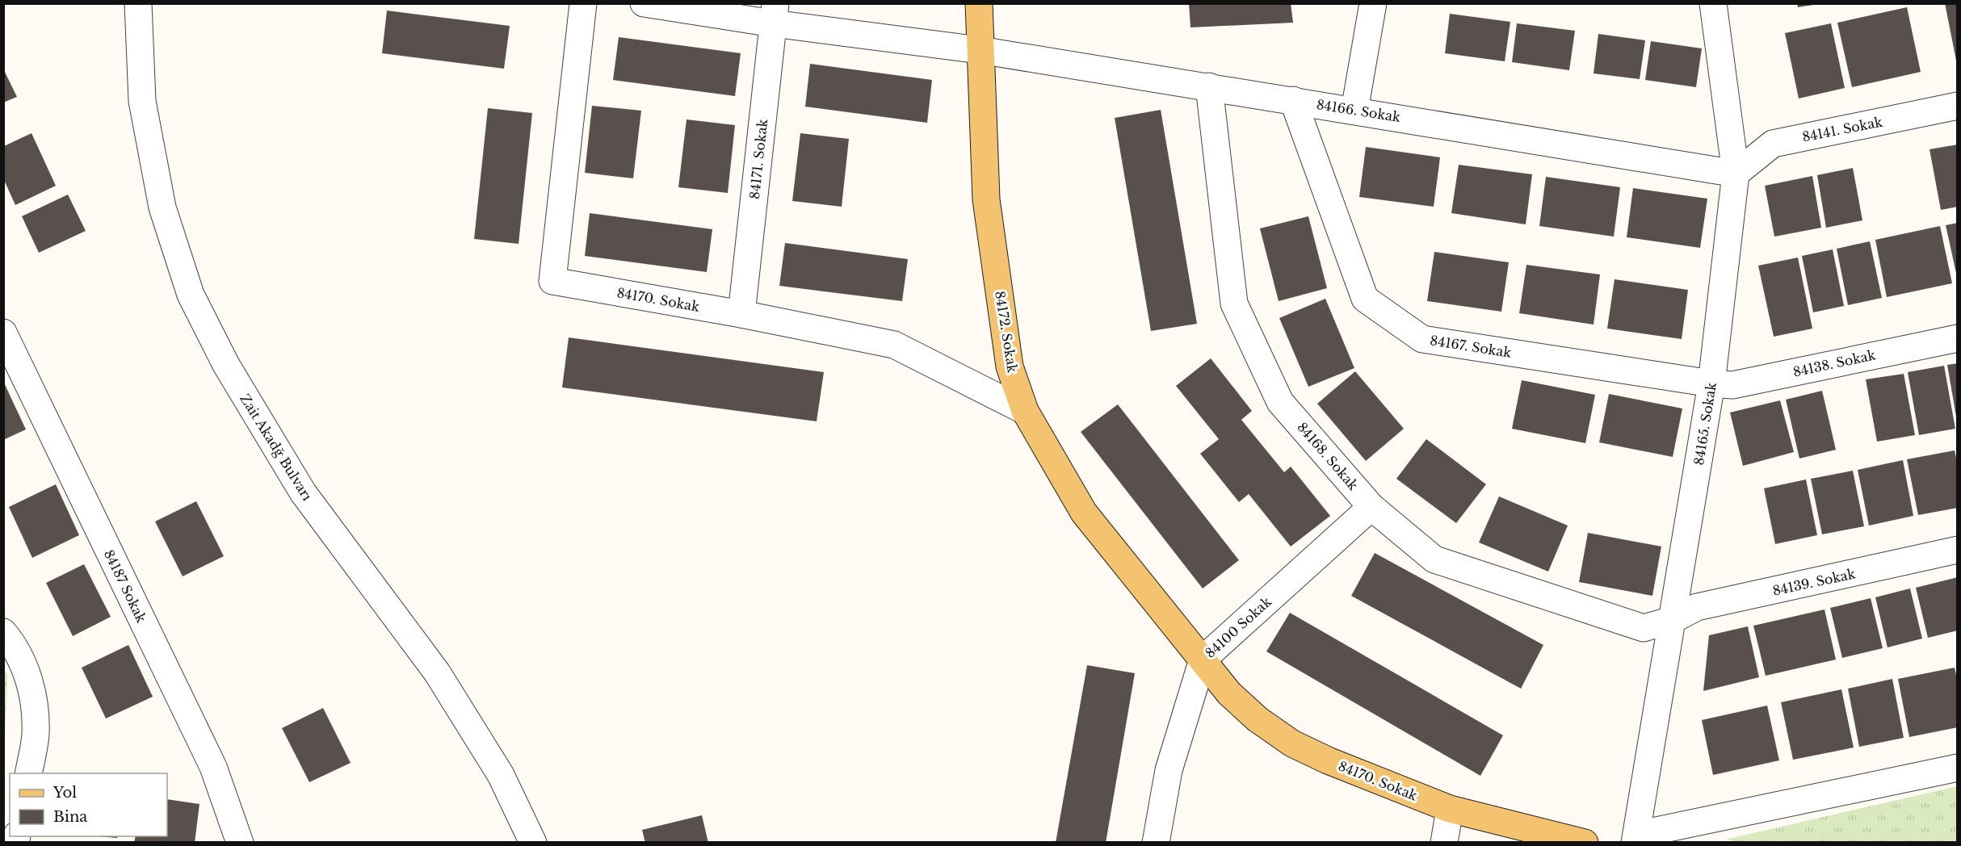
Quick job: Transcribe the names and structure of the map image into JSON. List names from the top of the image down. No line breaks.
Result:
{"streets":{"main road":["84170. Sokak","84172. Sokak"],"street":["84166. Sokak","84141. Sokak","84171. Sokak","84167. Sokak","84138. Sokak","84165. Sokak","Zait Akadğ Bulvarı","84168. Sokak","84139. Sokak","84187 Sokak","84100 Sokak"]},"crossings":[["84166. Sokak","84141. Sokak"],["84166. Sokak","84171. Sokak"],["84166. Sokak","84172. Sokak"],["84166. Sokak","84167. Sokak"],["84166. Sokak","84165. Sokak"],["84166. Sokak","84168. Sokak"],["84141. Sokak","84165. Sokak"],["84171. Sokak","84170. Sokak"],["84170. Sokak","84172. Sokak"],["84170. Sokak","84100 Sokak"],["84172. Sokak","84100 Sokak"],["84167. Sokak","84138. Sokak"],["84167. Sokak","84165. Sokak"],["84138. Sokak","84165. Sokak"],["84165. Sokak","84168. Sokak"],["84165. Sokak","84139. Sokak"],["84168. Sokak","84139. Sokak"],["84168. Sokak","84100 Sokak"]],"legend":["Yol","Bina"]}
